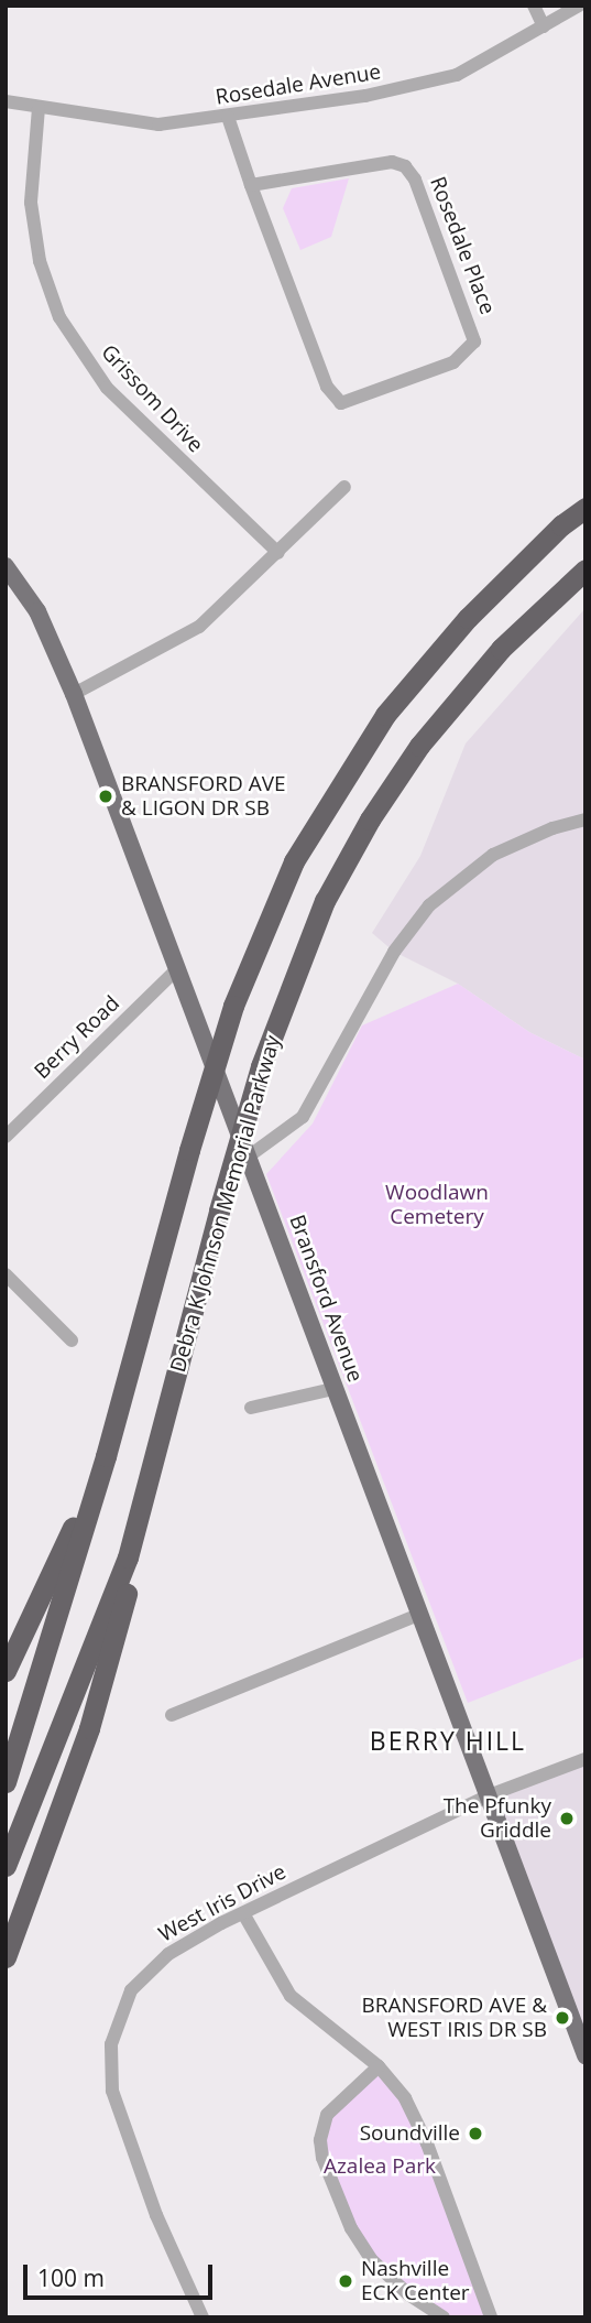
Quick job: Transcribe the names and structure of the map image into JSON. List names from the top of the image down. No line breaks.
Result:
{"streets":{"highway":["Debra K Johnson Memorial Parkway"],"main road":["Bransford Avenue"],"street":["Rosedale Avenue","Rosedale Place","Grissom Drive","Berry Road","West Iris Drive"]},"crossings":[["Rosedale Avenue","Rosedale Place"],["Rosedale Avenue","Grissom Drive"],["Berry Road","Bransford Avenue"],["Bransford Avenue","West Iris Drive"]],"districts":["BERRY HILL"],"parks":["Woodlawn Cemetery","Azalea Park"],"places":["BRANSFORD AVE & LIGON DR SB","The Pfunky Griddle","BRANSFORD AVE & WEST IRIS DR SB","Soundville","Nashville ECK Center"],"scale_bar":"100 m"}
